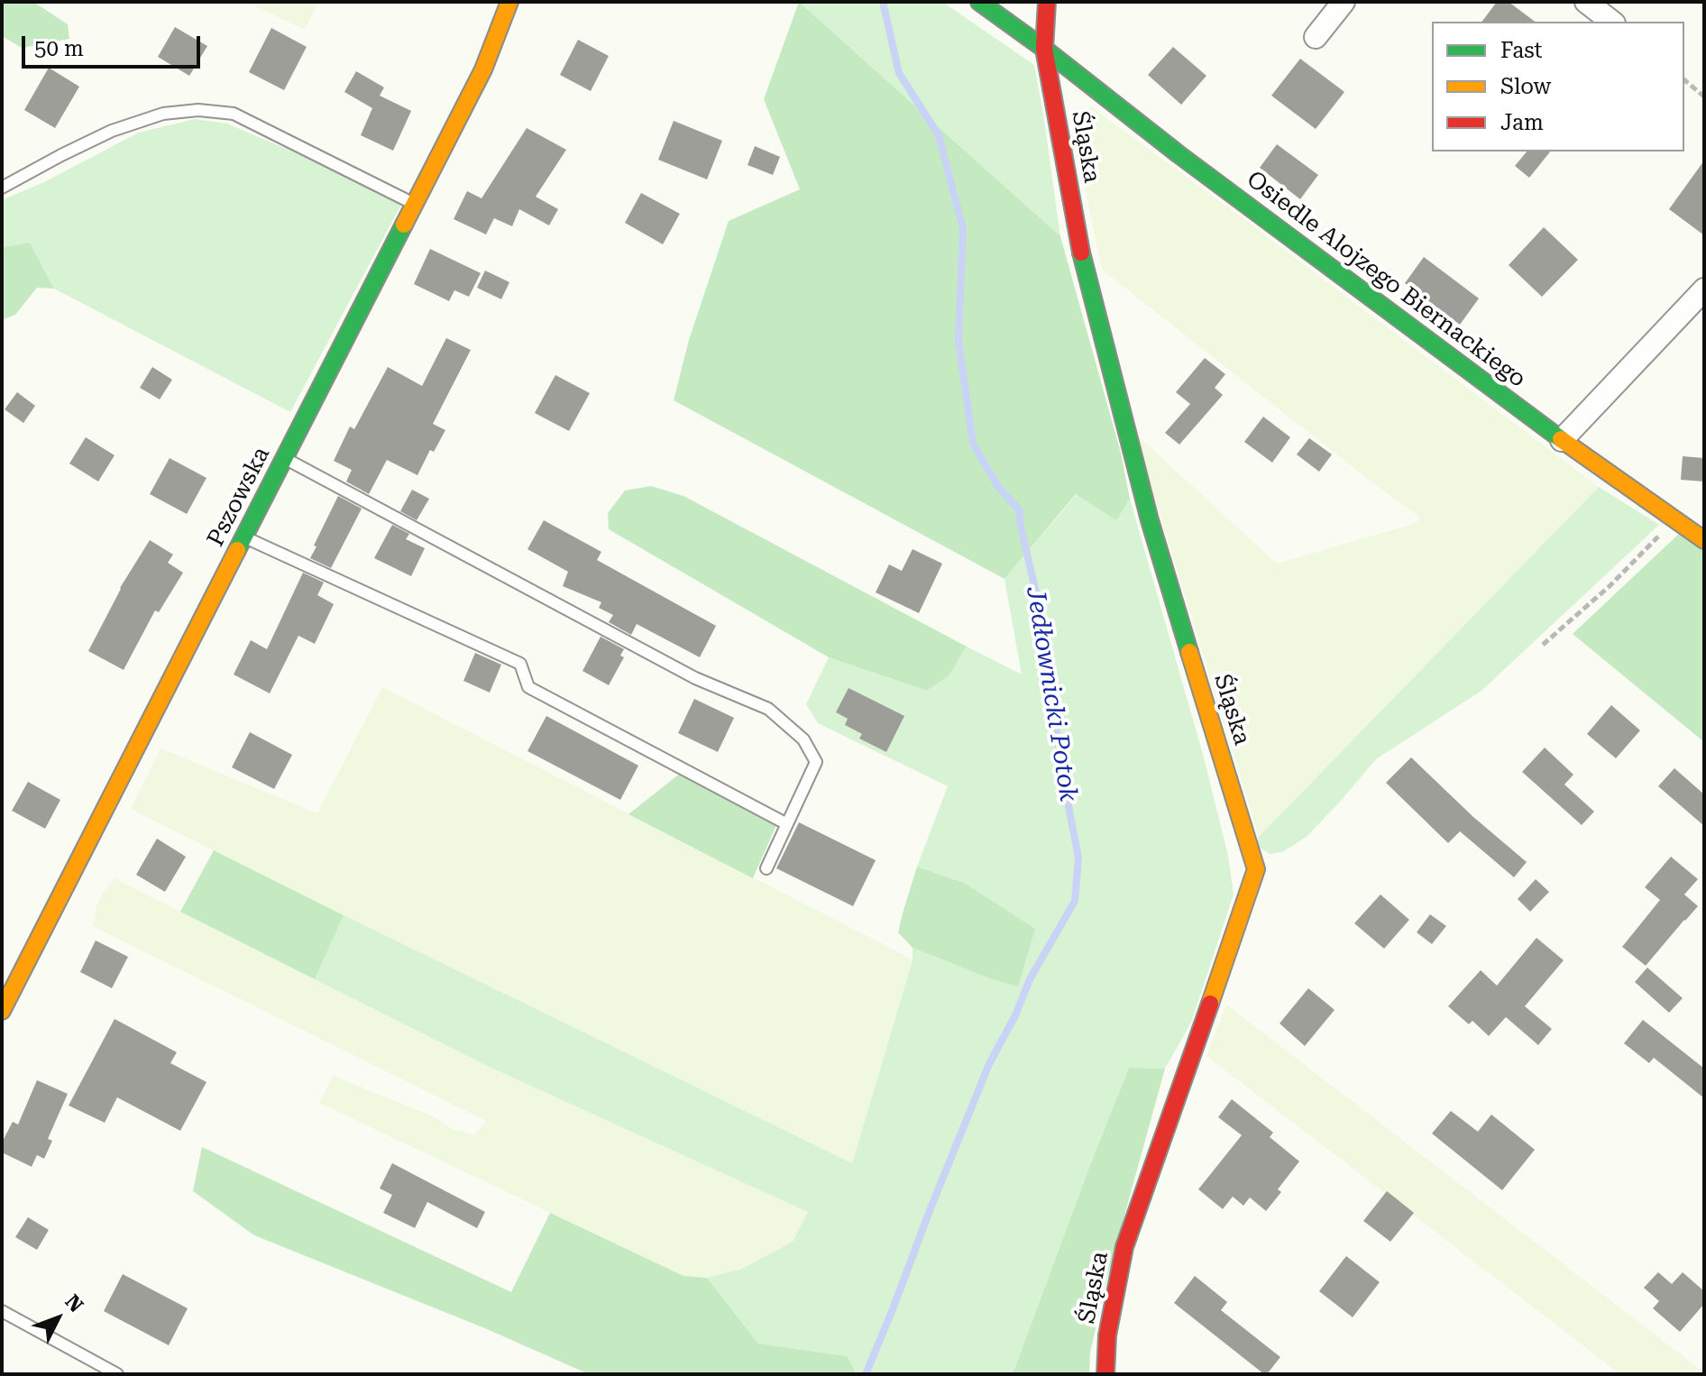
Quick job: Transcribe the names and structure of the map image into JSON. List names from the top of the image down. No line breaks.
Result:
{"streets":{"street":["Śląska","Osiedle Alojzego Biernackiego","Pszowska"]},"crossings":[["Śląska","Osiedle Alojzego Biernackiego"]],"water":["Jedłownicki Potok"],"legend":["Fast","Slow","Jam"],"scale_bar":"50 m","north":"top right"}
